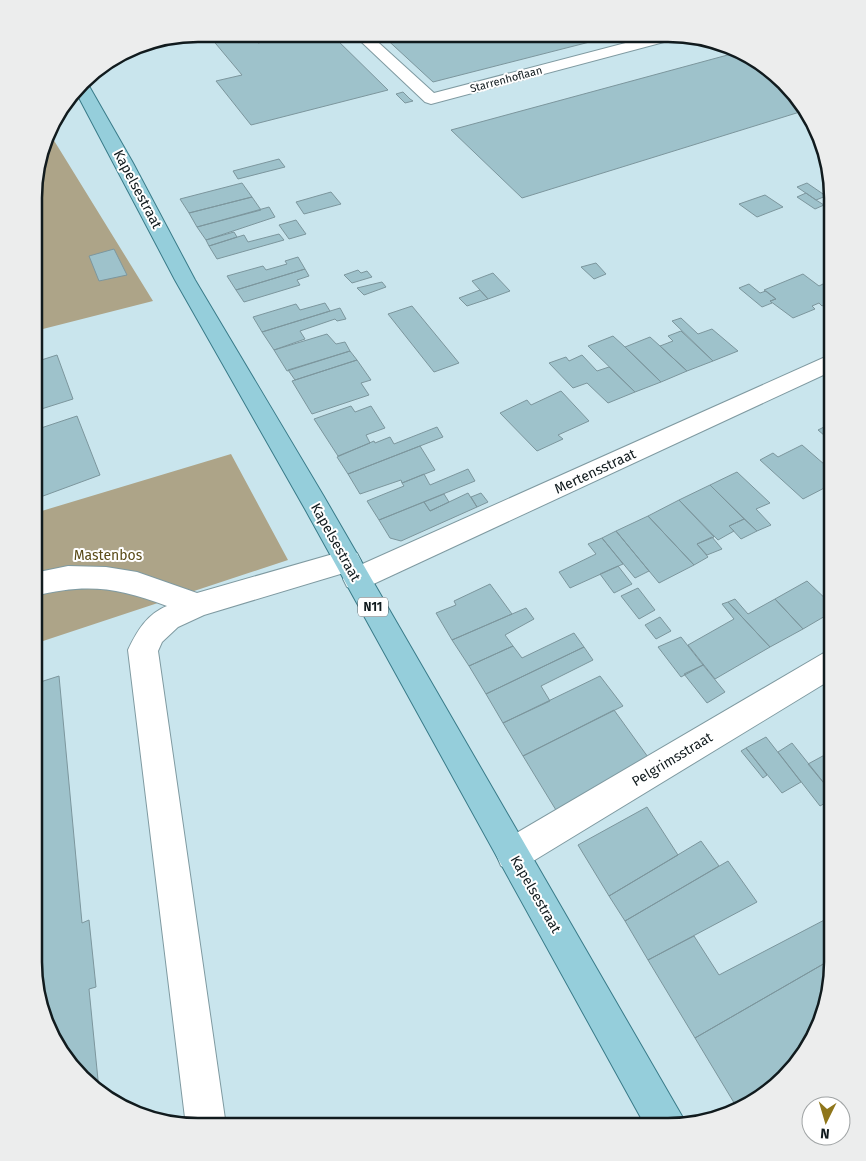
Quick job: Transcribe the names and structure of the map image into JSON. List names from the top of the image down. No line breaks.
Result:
{"streets":{"main road":["Kapelsestraat","N11"],"street":["Starrenhoflaan","Mertensstraat","Pelgrimsstraat"]},"crossings":[["Kapelsestraat","Mertensstraat"],["Kapelsestraat","Pelgrimsstraat"]],"parks":["Mastenbos"],"north":"bottom"}
